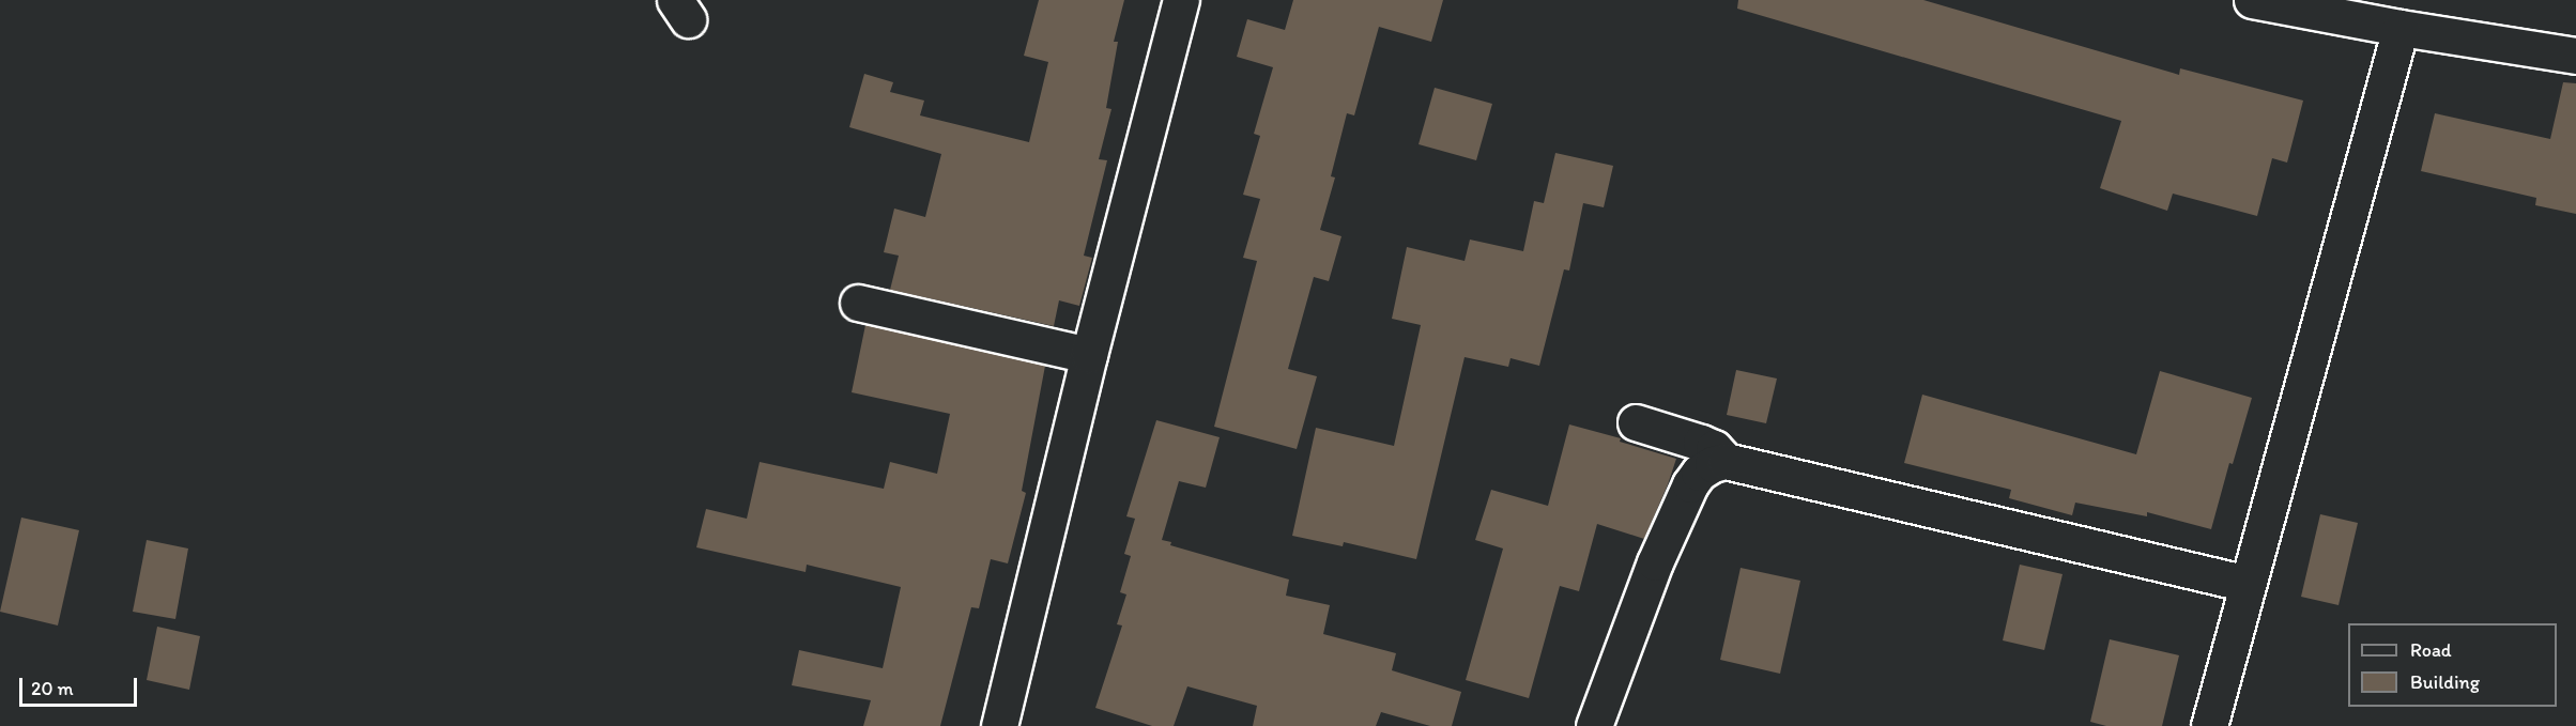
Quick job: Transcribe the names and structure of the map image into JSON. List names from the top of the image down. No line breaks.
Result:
{"legend":["Road","Building"],"scale_bar":"20 m"}
